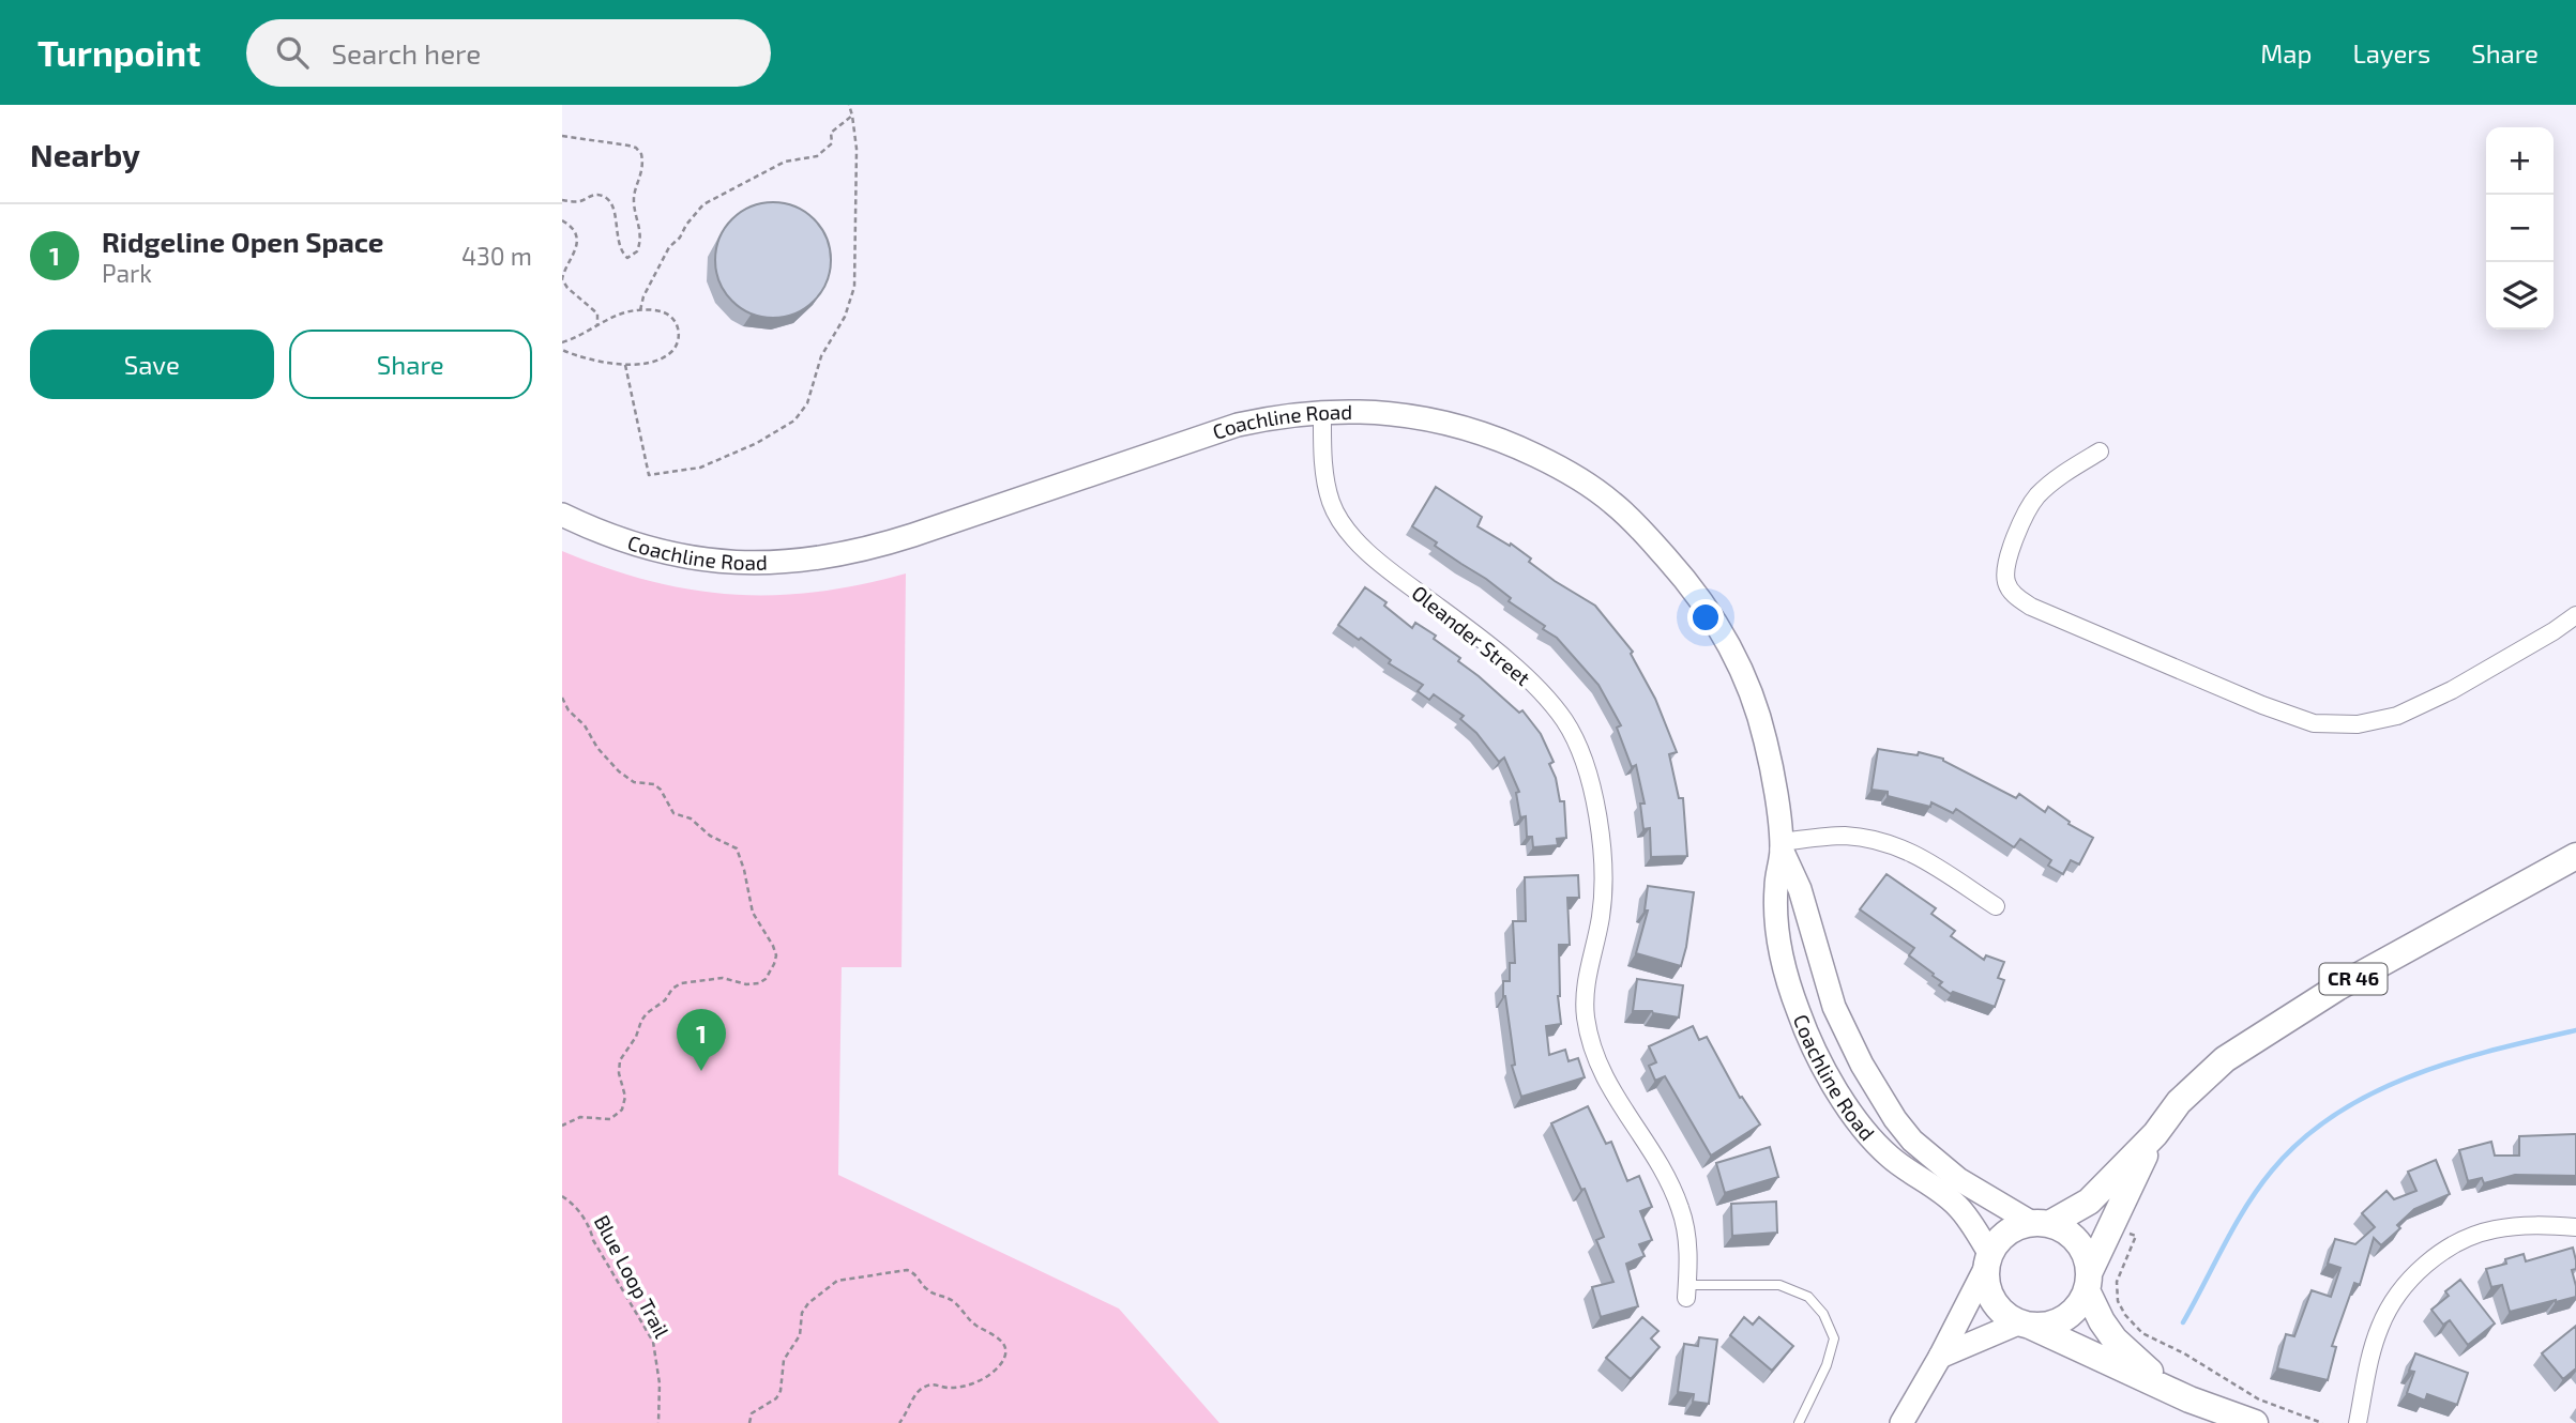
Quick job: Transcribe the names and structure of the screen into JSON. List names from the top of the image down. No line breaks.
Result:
{"streets":{"main road":["Coachline Road","CR 46"],"street":["Oleander Street"],"path":["Blue Loop Trail"]},"crossings":[["Coachline Road","Oleander Street"]],"page":{"header":"Turnpoint","search":"Search here","nav":["Map","Layers","Share"],"heading":"Nearby","map_buttons":["+","−"],"list":[{"mark":"1","name":"Ridgeline Open Space","note":"Park","value":"430 m"}],"buttons":["Save","Share"],"pins":"1"}}
